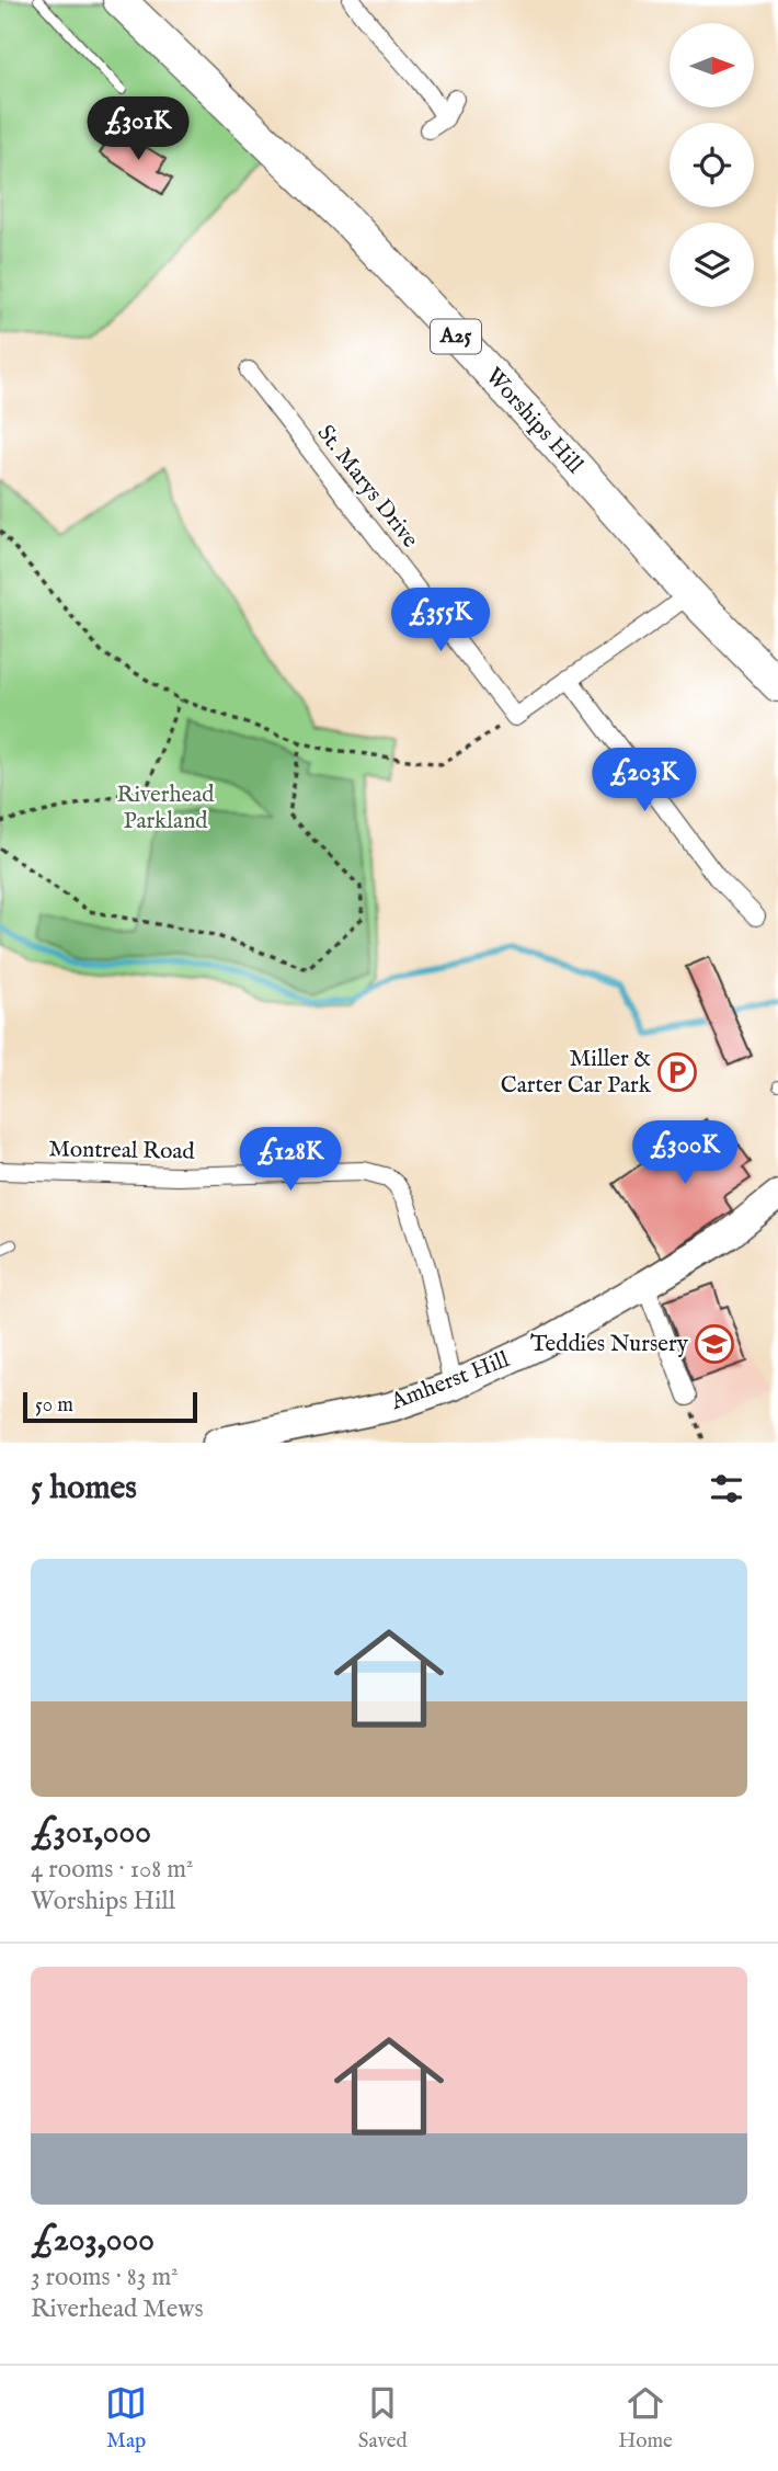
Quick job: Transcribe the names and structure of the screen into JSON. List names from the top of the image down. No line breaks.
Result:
{"streets":{"highway":["A25","Worships Hill"],"main road":["Amherst Hill"],"street":["St. Marys Drive","Montreal Road"]},"crossings":[["Montreal Road","Amherst Hill"]],"parks":["Riverhead Parkland"],"places":{"parking":["Miller & Carter Car Park"],"school or university":["Teddies Nursery"]},"scale_bar":"50 m","north":"right","page":{"price":["£301K","£355K","£203K","£300K","£128K"],"scale":"50 m","heading":"5 homes","list":[{"name":"£301,000","note":"4 rooms · 108 m² · Worships Hill"},{"name":"£203,000","note":"3 rooms · 83 m² · Riverhead Mews"}],"tabs":["Map","Saved","Home"]}}
